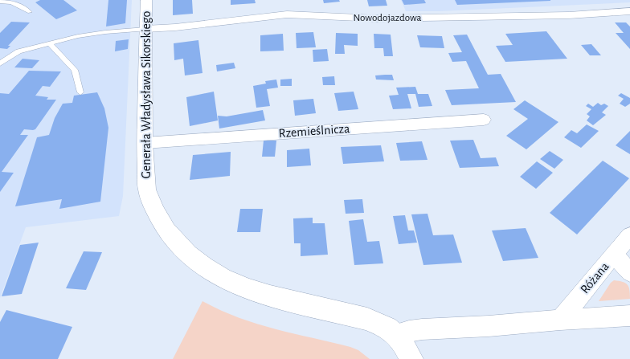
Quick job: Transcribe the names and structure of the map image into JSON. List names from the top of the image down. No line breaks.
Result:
{"streets":{"street":["Nowodojazdowa","Generała Władysława Sikorskiego","Rzemieślnicza","Różana"]},"crossings":[["Nowodojazdowa","Generała Władysława Sikorskiego"],["Generała Władysława Sikorskiego","Rzemieślnicza"]]}
